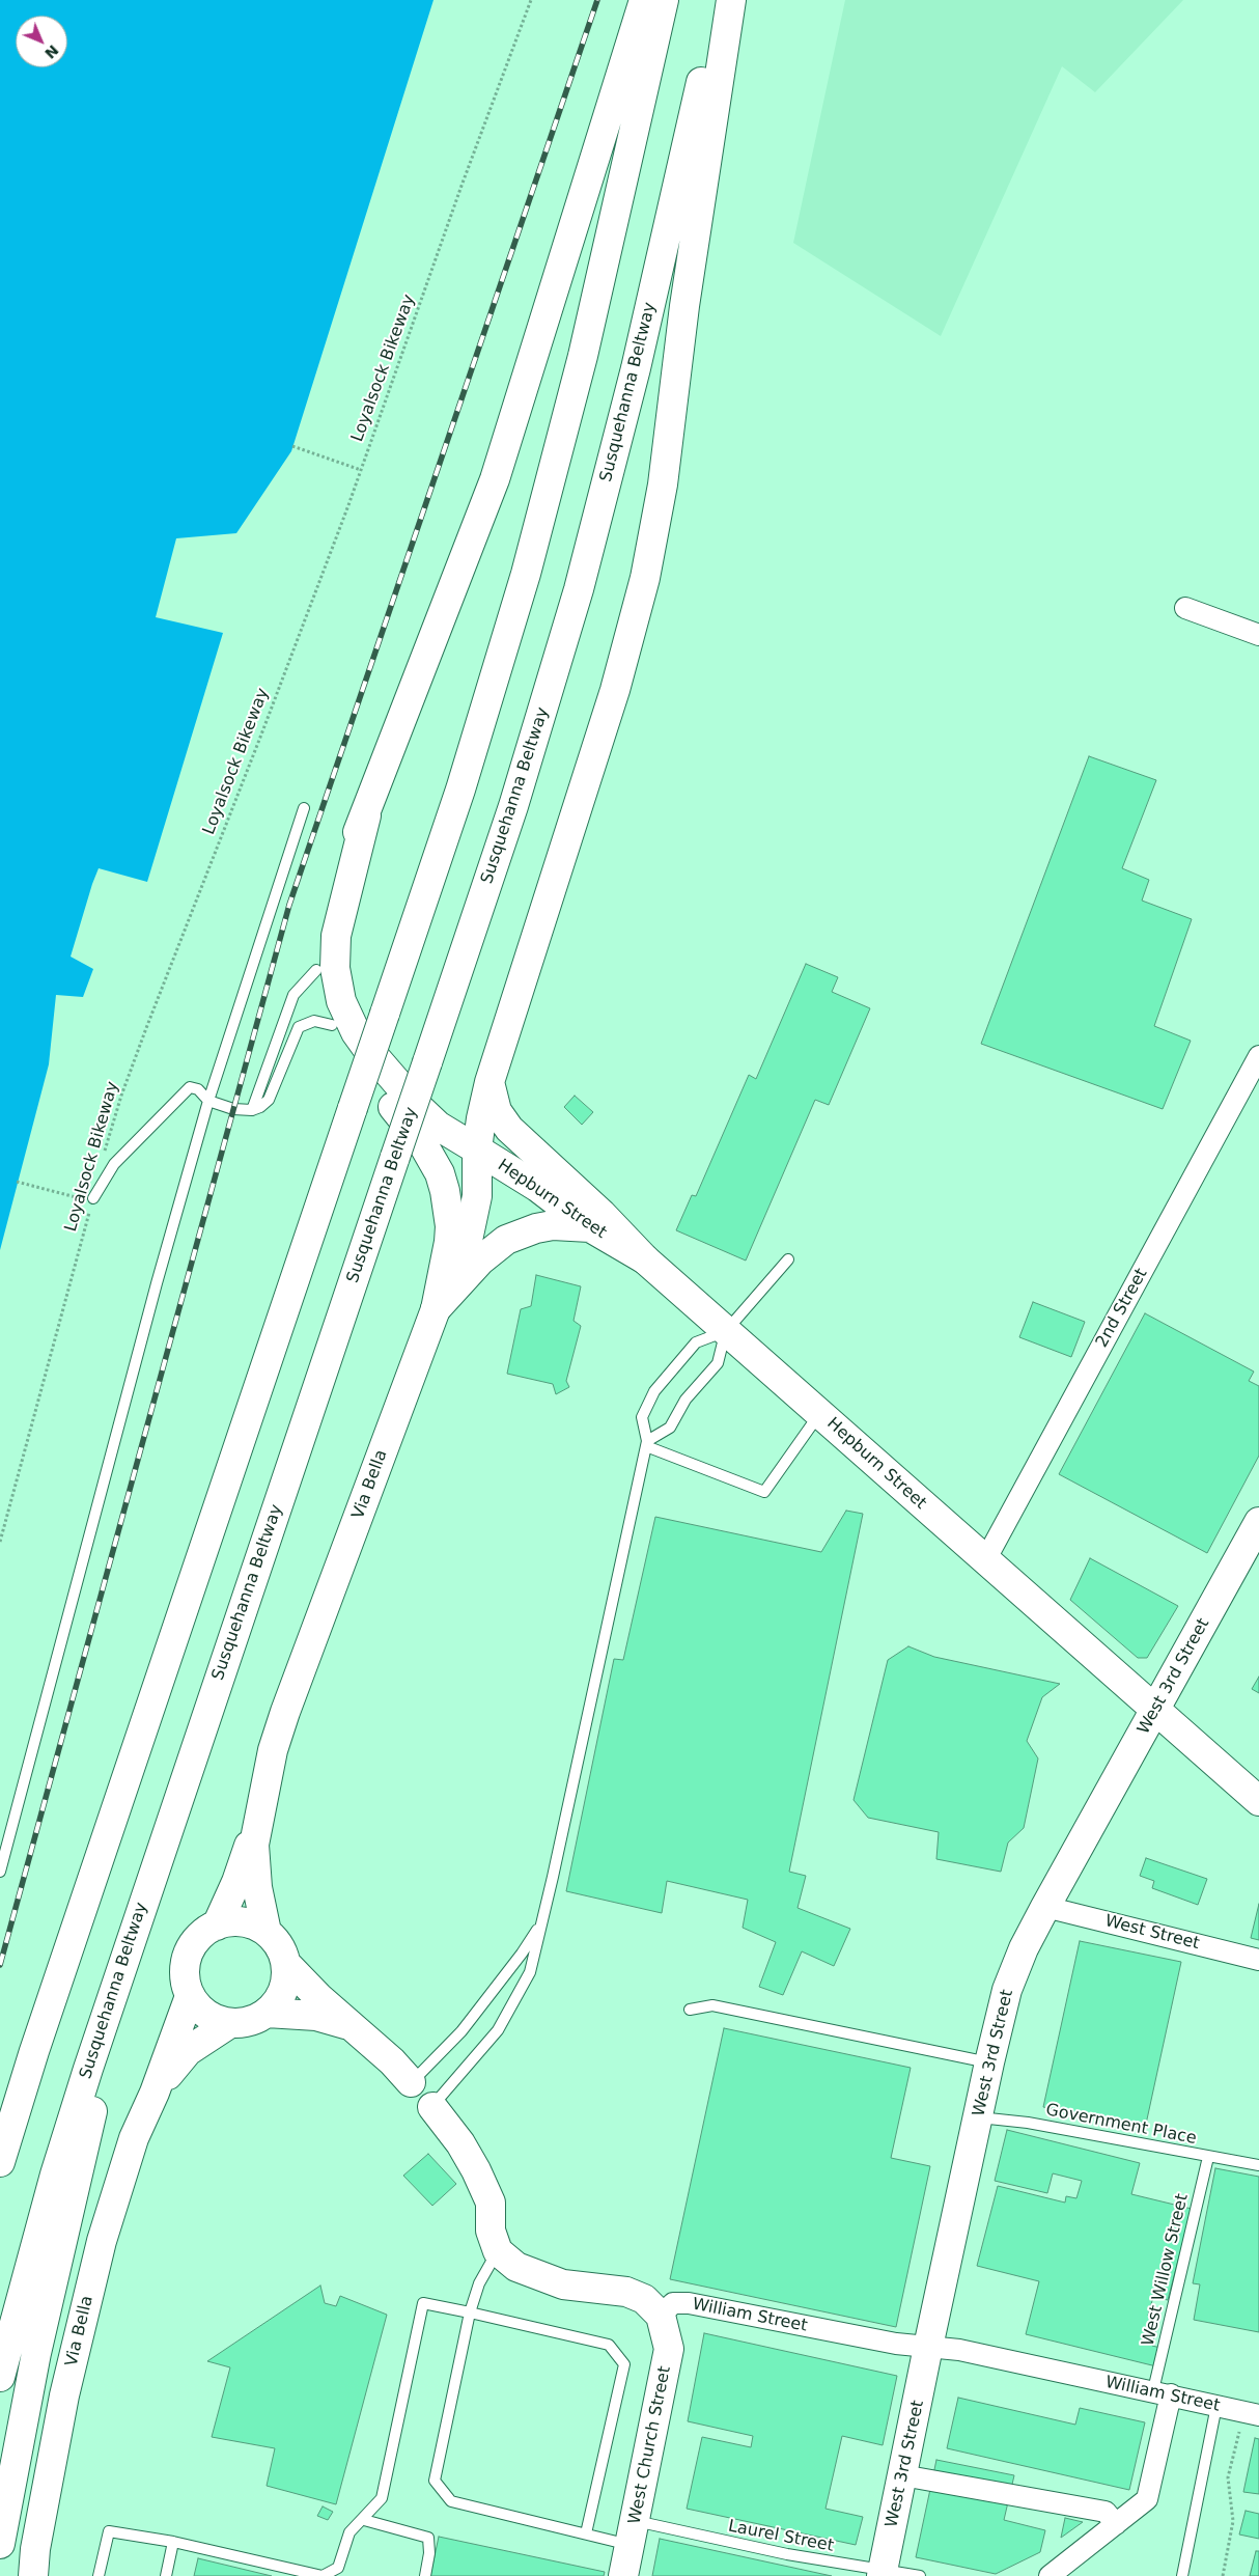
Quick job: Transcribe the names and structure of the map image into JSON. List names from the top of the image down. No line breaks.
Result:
{"streets":{"main road":["Susquehanna Beltway","Hepburn Street","Via Bella","West 3rd Street","West Church Street"],"street":["2nd Street","West Street","William Street"],"lane":["Government Place","West Willow Street","Laurel Street"],"path":["Loyalsock Bikeway"]},"crossings":[["Hepburn Street","2nd Street"],["Hepburn Street","Via Bella"],["Hepburn Street","West 3rd Street"],["West 3rd Street","West Street"],["West 3rd Street","Government Place"],["West 3rd Street","William Street"],["West 3rd Street","Laurel Street"],["Government Place","West Willow Street"],["West Willow Street","William Street"],["William Street","West Church Street"],["West Church Street","Laurel Street"]],"north":"bottom right"}
